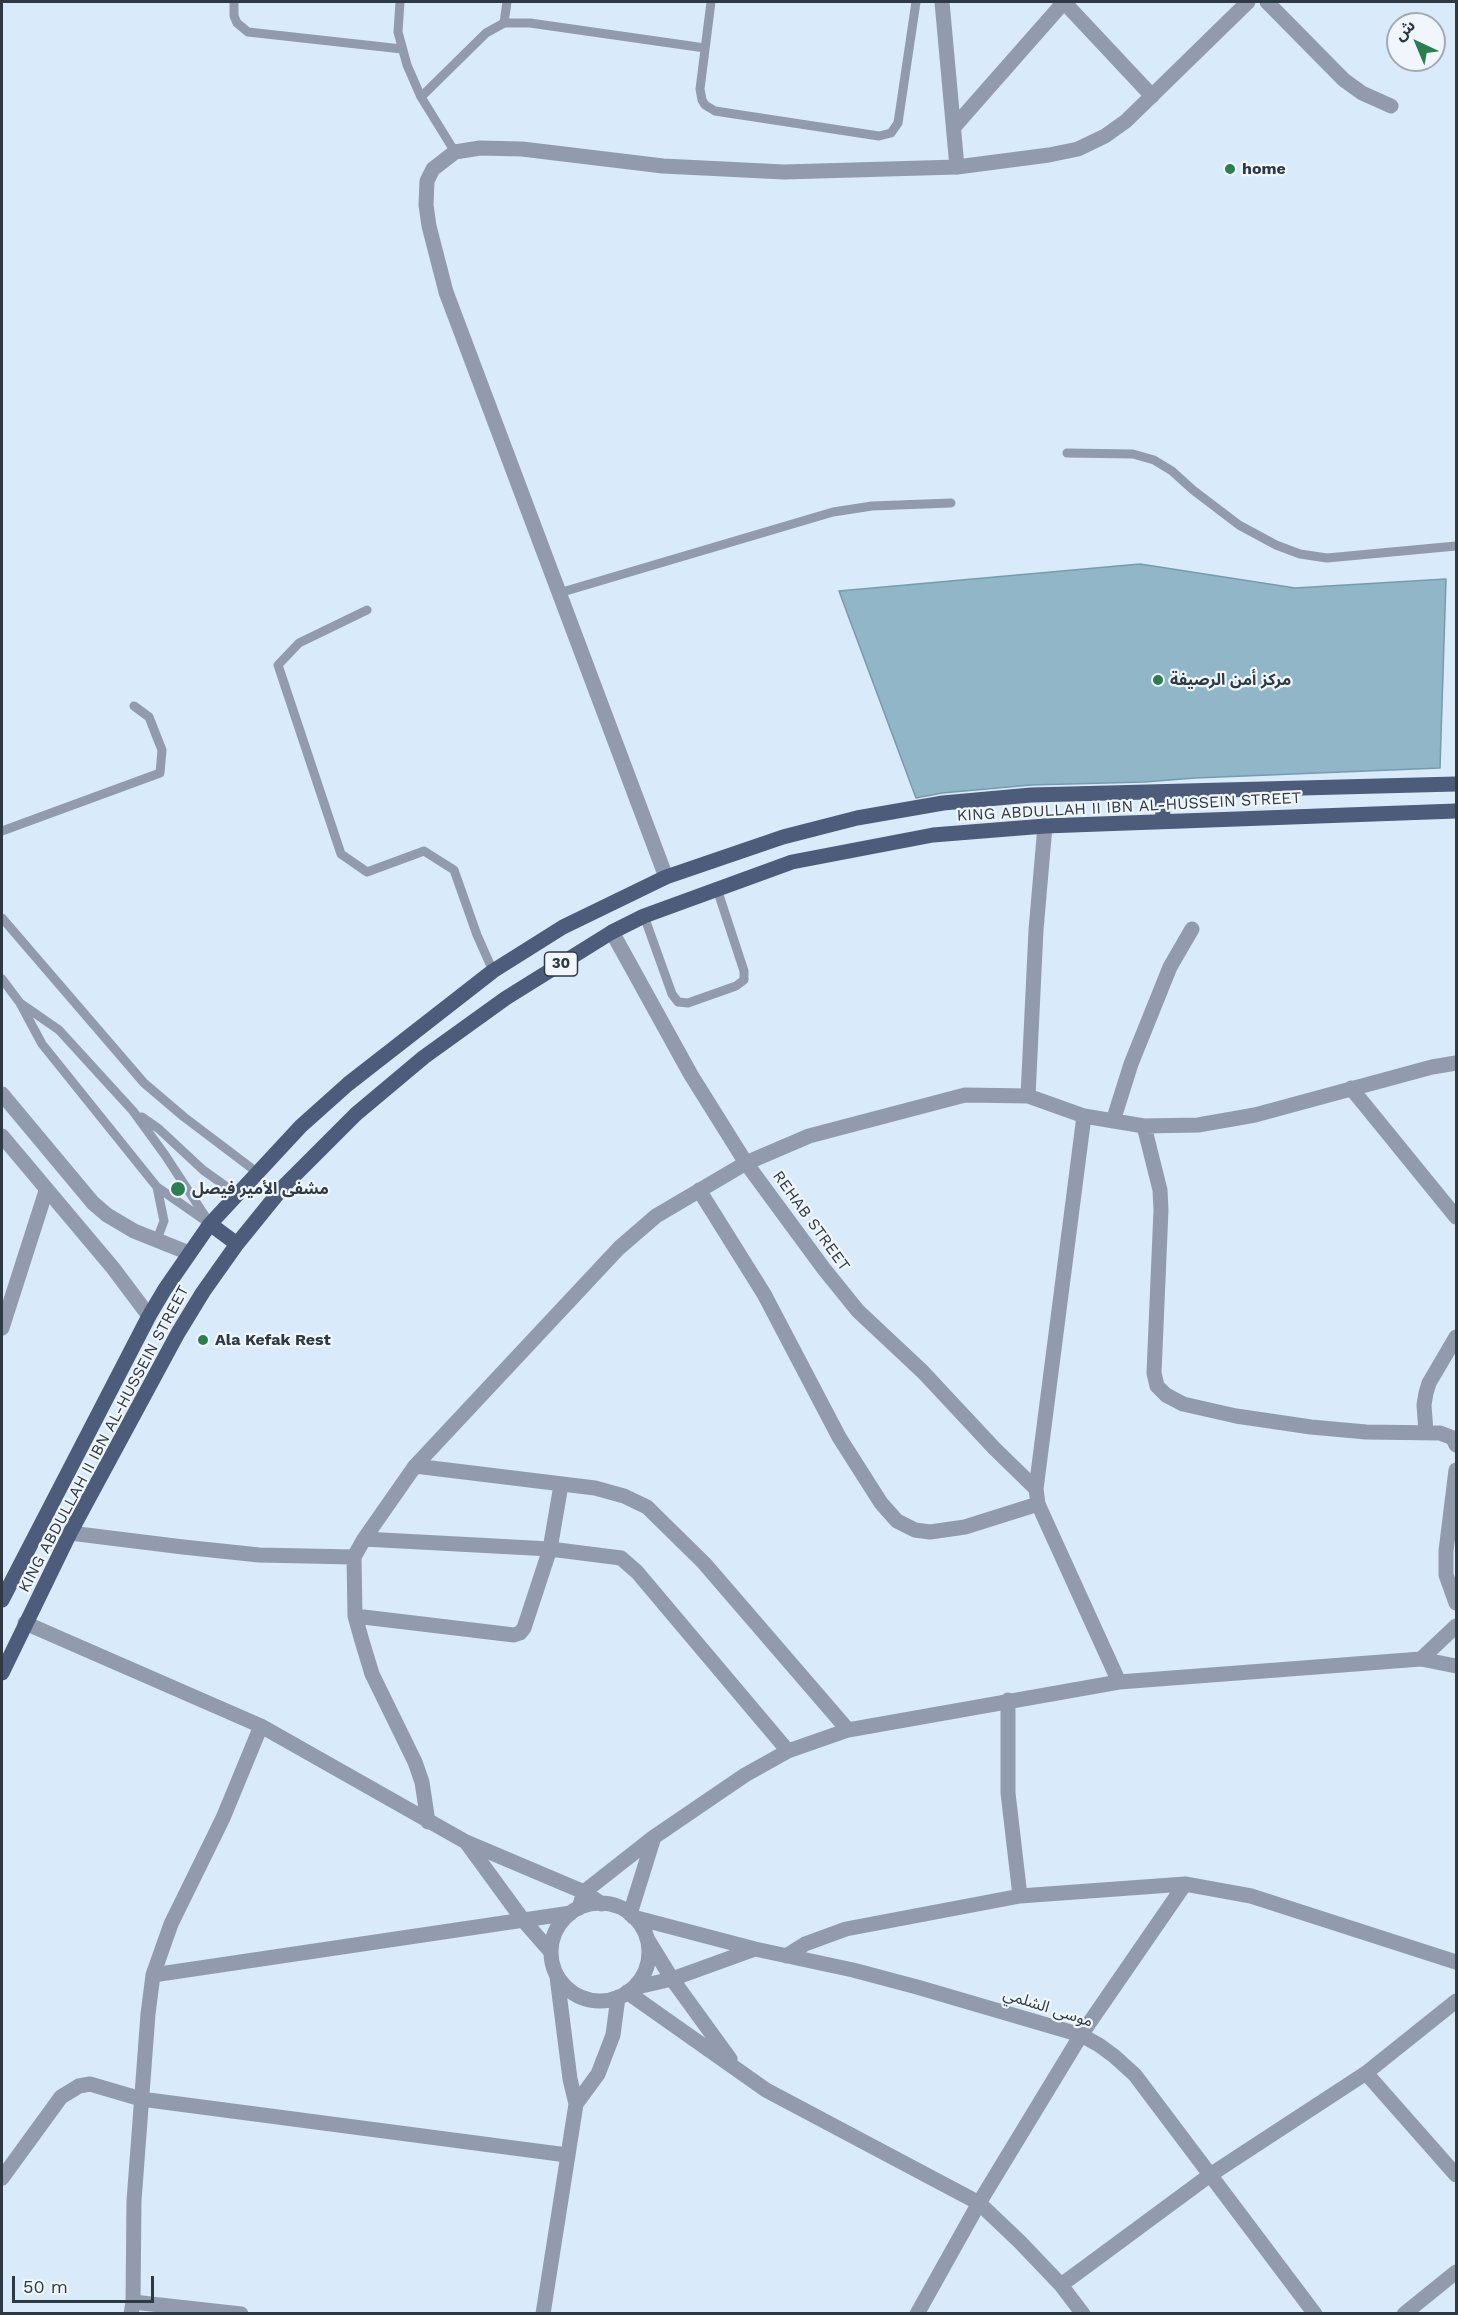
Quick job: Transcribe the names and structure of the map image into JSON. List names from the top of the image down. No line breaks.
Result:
{"streets":{"main road":["KING ABDULLAH II IBN AL-HUSSEIN STREET","30"],"street":["REHAB STREET","موسى الشلمي"]},"crossings":[["KING ABDULLAH II IBN AL-HUSSEIN STREET","REHAB STREET"]],"places":["home","مركز أمن الرصيفة","مشفى الأمير فيصل","Ala Kefak Rest"],"scale_bar":"50 m","north":"top left"}
